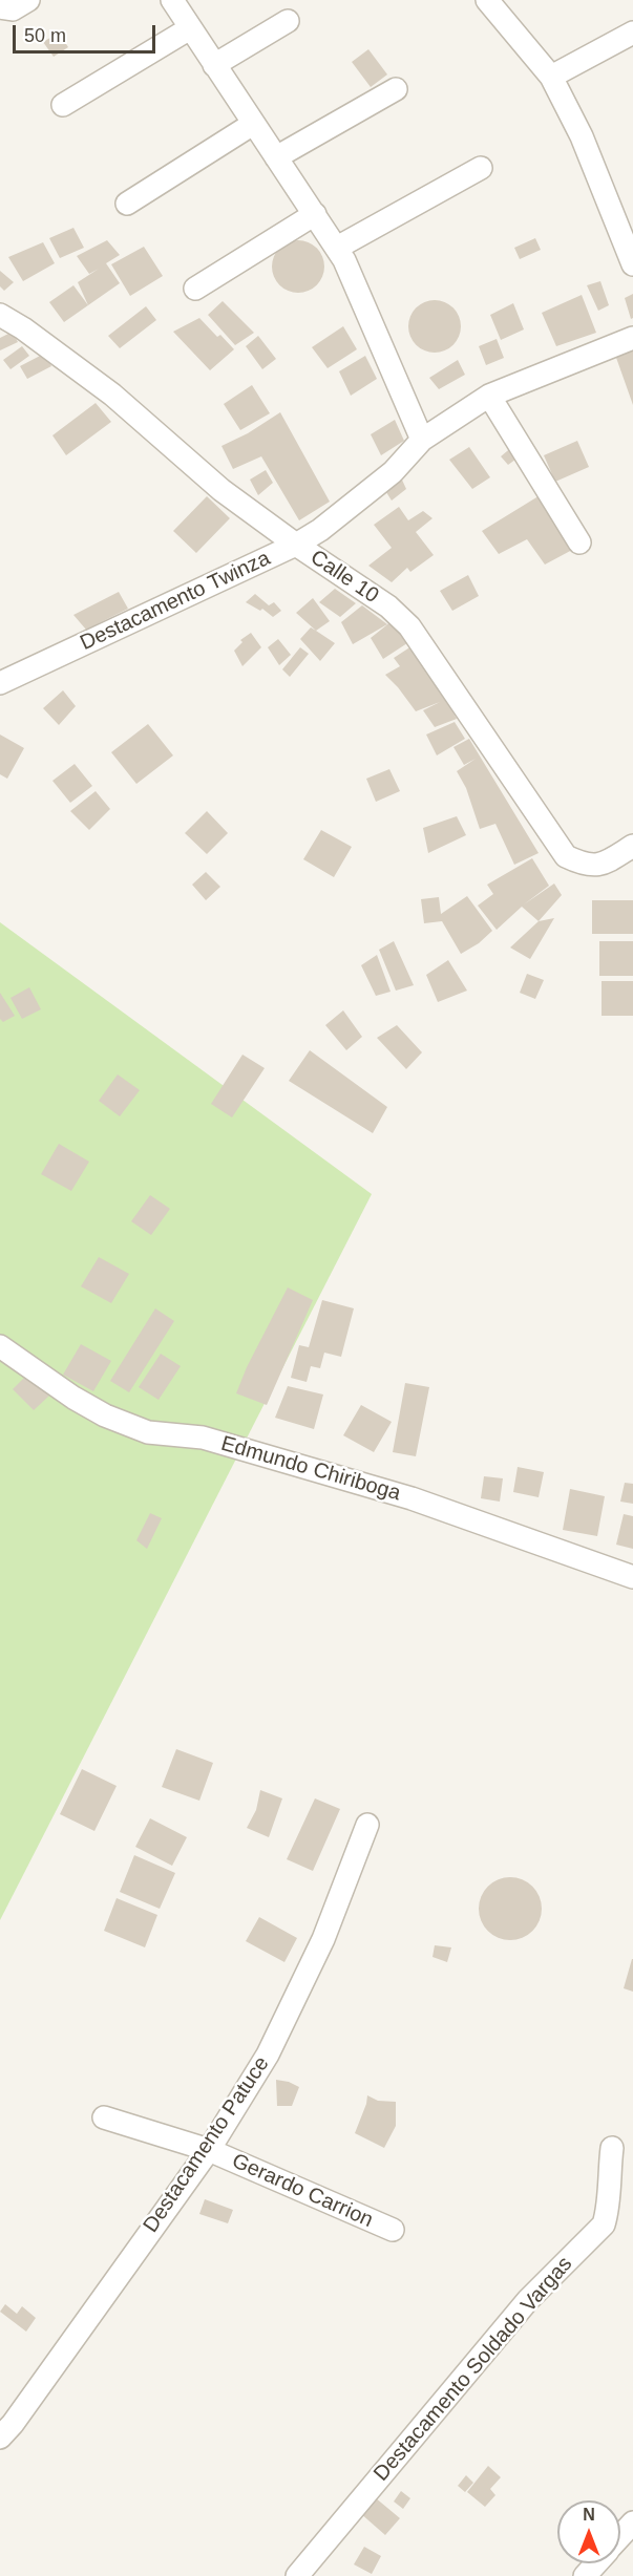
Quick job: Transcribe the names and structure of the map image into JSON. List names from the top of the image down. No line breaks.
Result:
{"streets":{"street":["Calle 10","Destacamento Twinza","Edmundo Chiriboga","Destacamento Patuce","Gerardo Carrion","Destacamento Soldado Vargas"]},"crossings":[["Calle 10","Destacamento Twinza"],["Destacamento Patuce","Gerardo Carrion"]],"scale_bar":"50 m","north":"top"}
